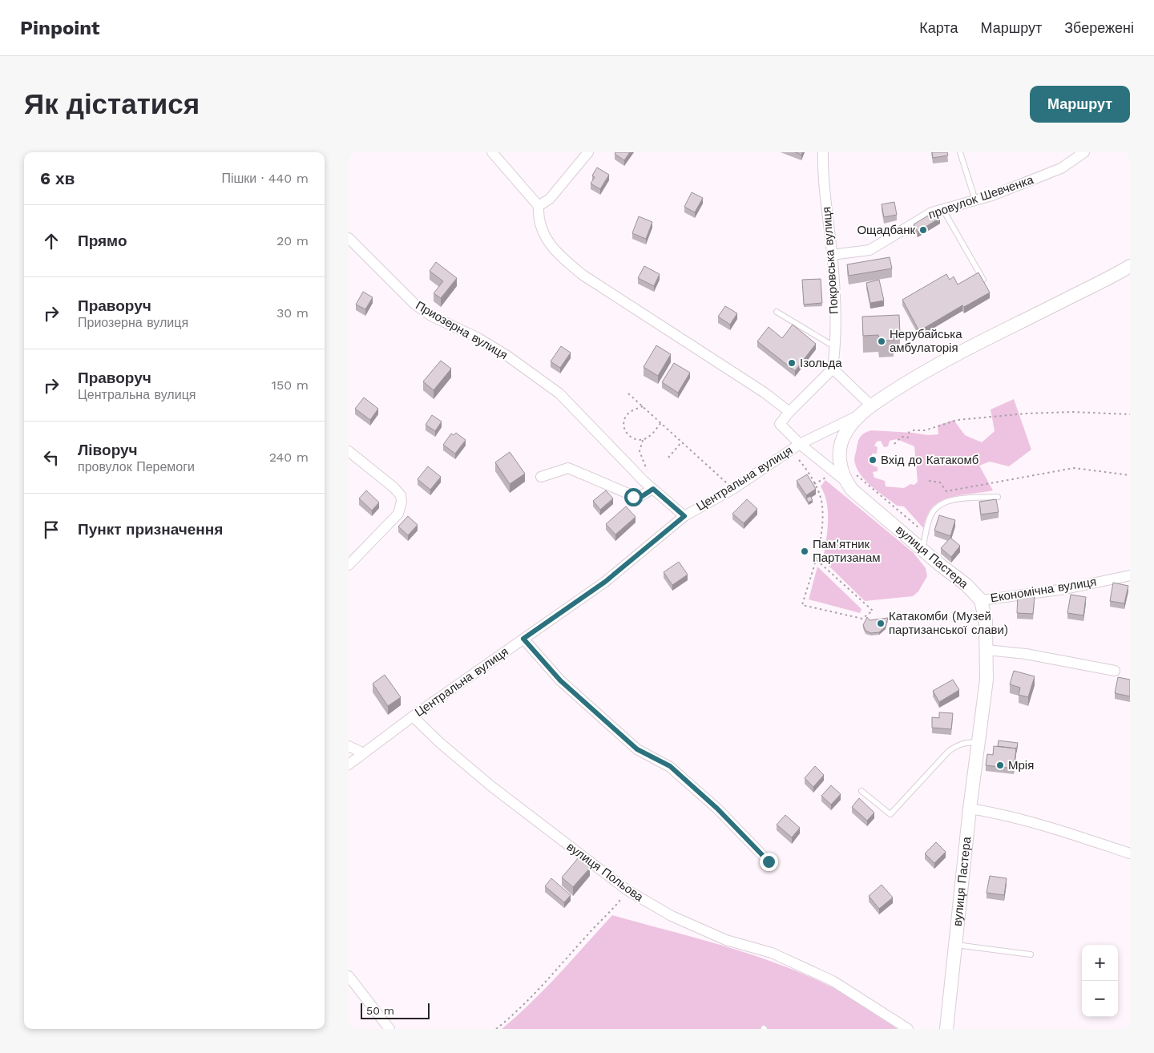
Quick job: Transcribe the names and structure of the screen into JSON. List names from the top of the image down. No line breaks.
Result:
{"streets":{"street":["провулок Шевченка","Покровська вулиця","Приозерна вулиця","Центральна вулиця","вулиця Пастера","Економічна вулиця","вулиця Польова"]},"crossings":[["провулок Шевченка","Покровська вулиця"],["Приозерна вулиця","Центральна вулиця"],["Центральна вулиця","вулиця Пастера"],["Центральна вулиця","вулиця Польова"],["вулиця Пастера","Економічна вулиця"]],"places":["Ощадбанк","Нерубайська амбулаторія","Ізольда","Вхід до Катакомб","Пам'ятник Партизанам","Катакомби (Музей партизанської слави)","Мрія"],"scale_bar":"50 m","page":{"header":"Pinpoint","nav":["Карта","Маршрут","Збережені"],"buttons":"Маршрут","title":"Як дістатися","heading":["6 хв","Пішки · 440 m"],"list":[["Прямо","20 m"],["Праворуч","Приозерна вулиця","30 m"],["Праворуч","Центральна вулиця","150 m"],["Ліворуч","провулок Перемоги","240 m"],"Пункт призначення"],"map_buttons":["+","−"],"scale":"50 m"}}
